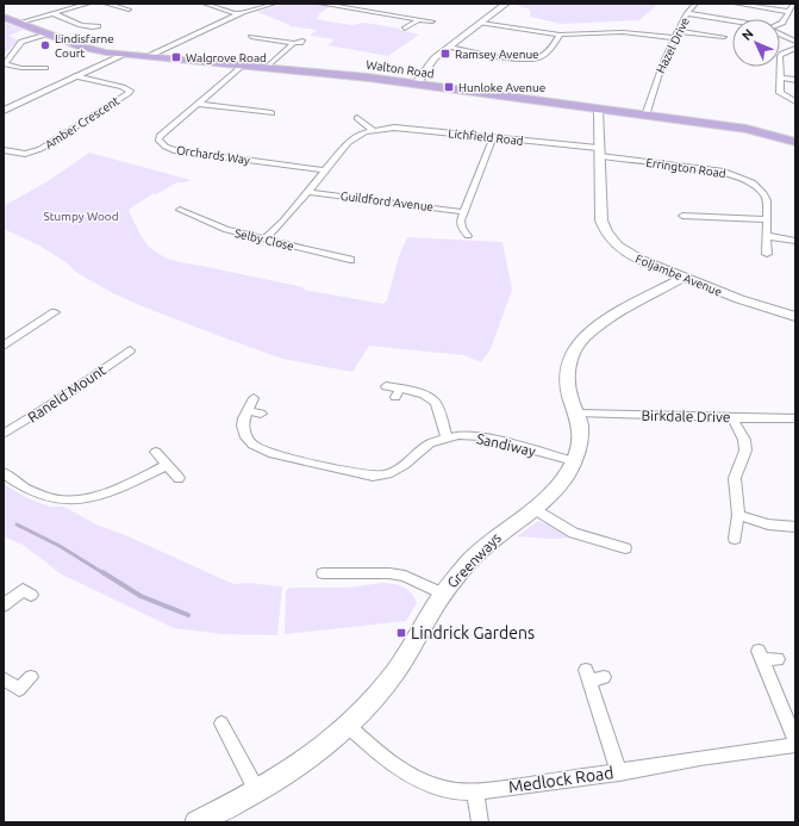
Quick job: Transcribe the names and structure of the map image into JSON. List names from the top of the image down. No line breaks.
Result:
{"streets":{"main road":["Walton Road"],"street":["Hazel Drive","Amber Crescent","Lichfield Road","Orchards Way","Errington Road","Guildford Avenue","Selby Close","Foljambe Avenue","Raneld Mount","Birkdale Drive","Sandiway","Greenways","Medlock Road"]},"crossings":[["Hazel Drive","Walton Road"],["Walton Road","Orchards Way"],["Walton Road","Foljambe Avenue"],["Lichfield Road","Orchards Way"],["Lichfield Road","Errington Road"],["Lichfield Road","Guildford Avenue"],["Lichfield Road","Selby Close"],["Lichfield Road","Foljambe Avenue"],["Errington Road","Foljambe Avenue"],["Foljambe Avenue","Greenways"],["Birkdale Drive","Greenways"],["Sandiway","Greenways"],["Greenways","Medlock Road"]],"parks":["Stumpy Wood"],"places":{"other":["Lindisfarne Court"],"transit":["Ramsey Avenue","Walgrove Road","Hunloke Avenue","Lindrick Gardens"]},"north":"top left"}
